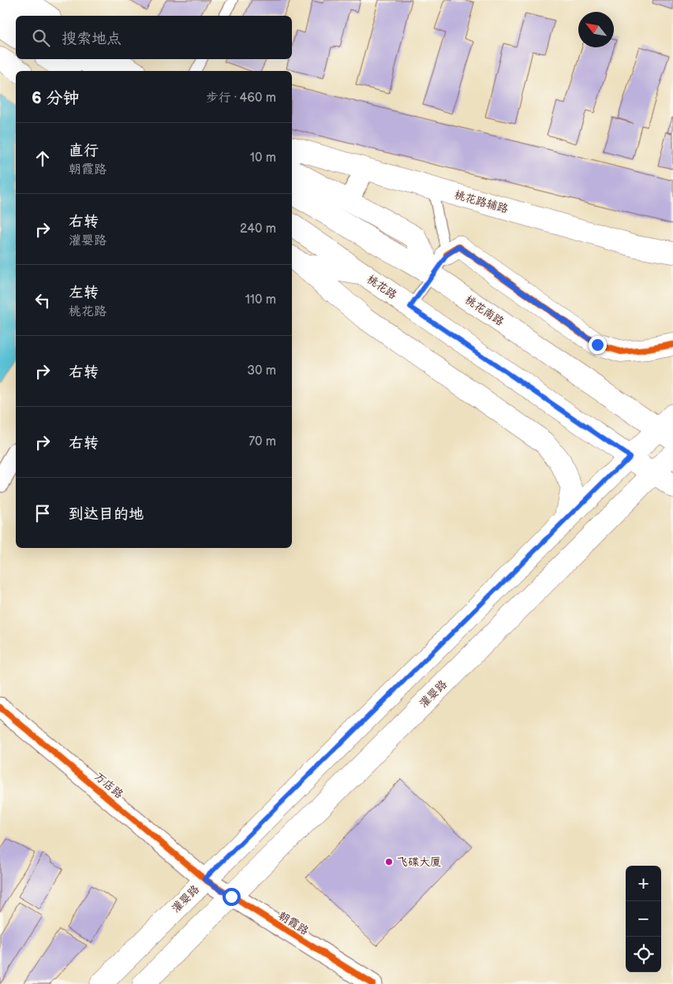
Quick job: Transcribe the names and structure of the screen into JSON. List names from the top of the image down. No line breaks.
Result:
{"streets":{"main road":["桃花路辅路","桃花路","桃花南路","灌婴路"],"street":["万店路","朝霞路"]},"crossings":[["桃花路","灌婴路"],["桃花南路","灌婴路"],["灌婴路","万店路"],["灌婴路","朝霞路"],["万店路","朝霞路"]],"places":["飞碟大厦"],"north":"top left","page":{"search":"搜索地点","heading":["6 分钟","步行 · 460 m"],"list":[["直行","朝霞路","10 m"],["右转","灌婴路","240 m"],["左转","桃花路","110 m"],["右转","30 m"],["右转","70 m"],"到达目的地"],"map_buttons":["+","−"]}}
